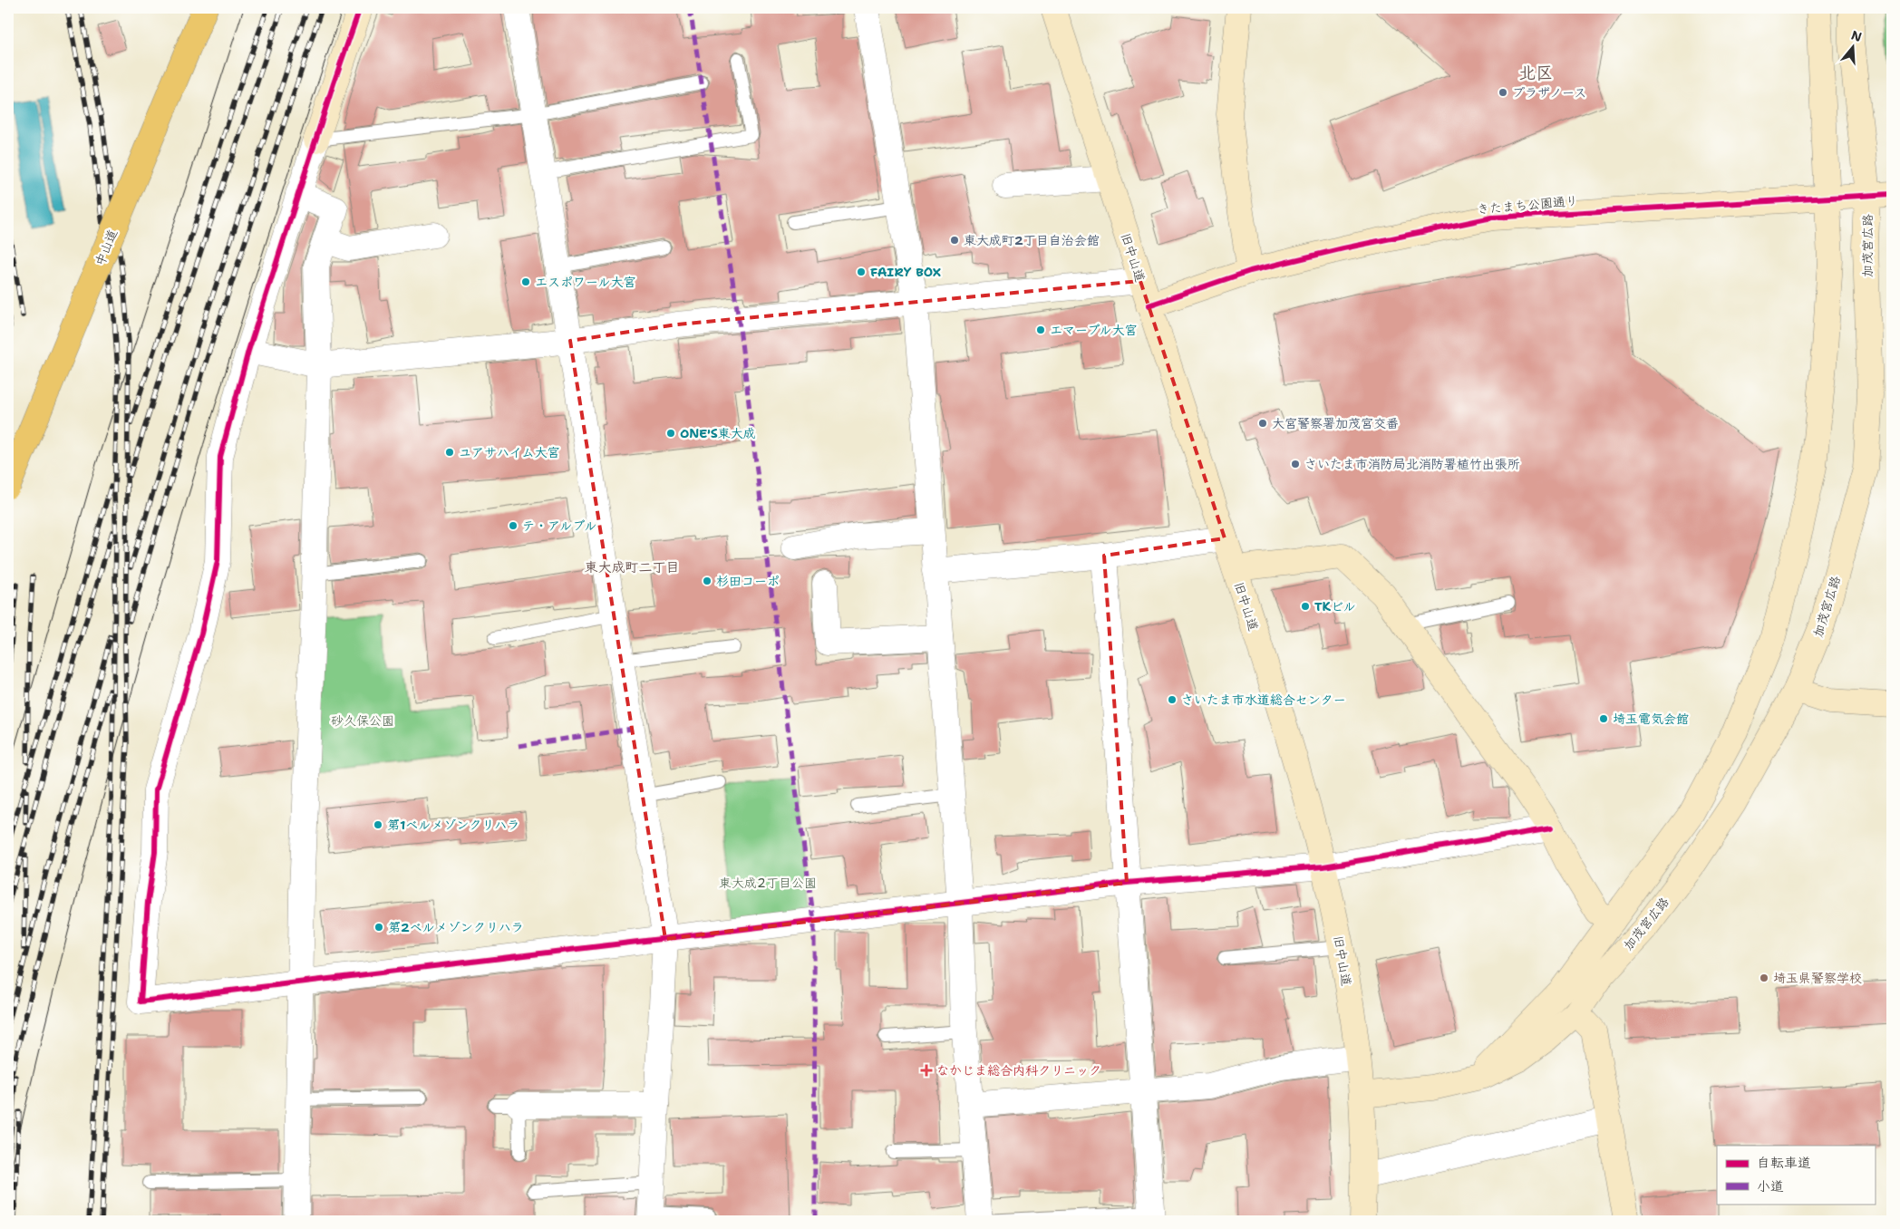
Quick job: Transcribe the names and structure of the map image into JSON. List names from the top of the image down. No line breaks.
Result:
{"streets":{"highway":["中山道"],"street":["きたまち公園通り","加茂宮広路","旧中山道"]},"crossings":[["きたまち公園通り","加茂宮広路"],["きたまち公園通り","旧中山道"],["加茂宮広路","旧中山道"]],"districts":["北区","東大成町二丁目"],"parks":["砂久保公園","東大成2丁目公園"],"places":{"other":["プラザノース","東大成町2丁目自治会館","FAIRY BOX","エスポワール大宮","エマーブル大宮","大宮警察署加茂宮交番","ONE'S東大成","ユアサハイム大宮","さいたま市消防局北消防署植竹出張所","テ・アルブル","杉田コーポ","TKビル","さいたま市水道総合センター","埼玉電気会館","第1ベルメゾンクリハラ","第2ベルメゾンクリハラ","埼玉県警察学校"],"health":["なかじま総合内科クリニック"]},"legend":["自転車道","小道"],"north":"top"}
